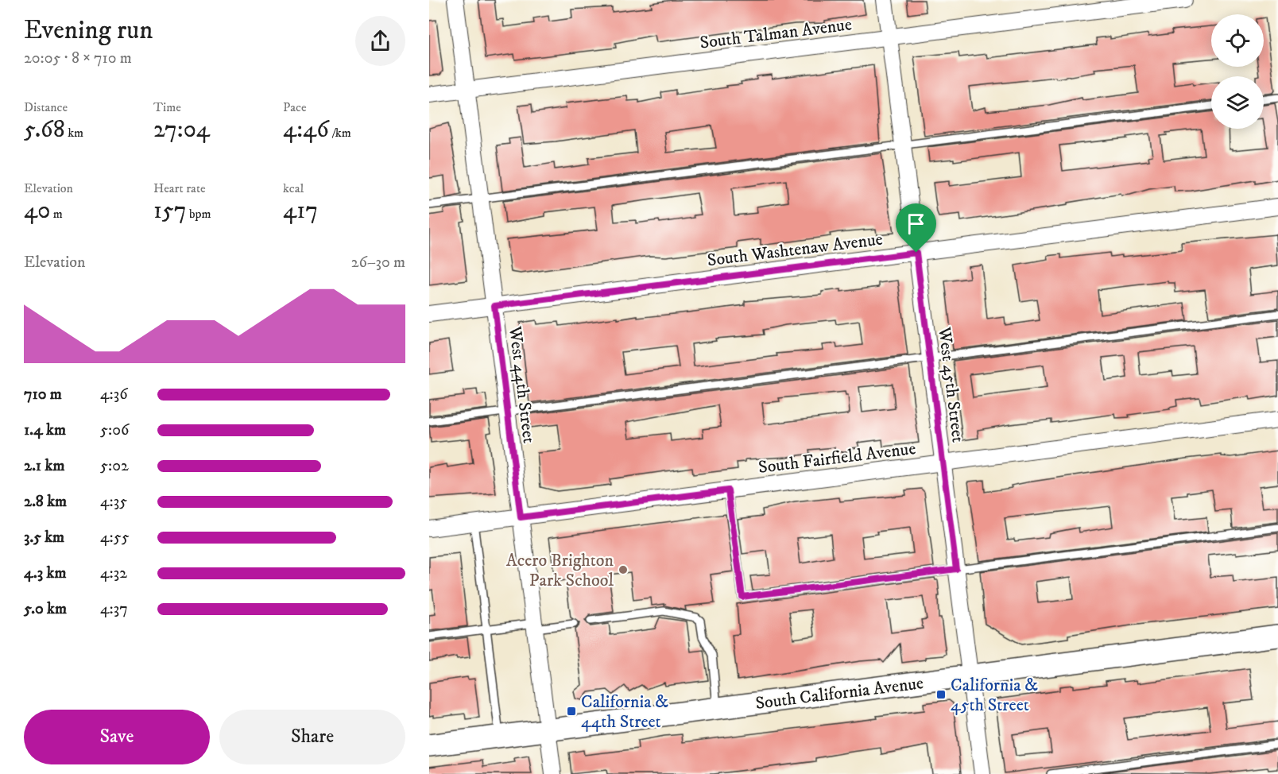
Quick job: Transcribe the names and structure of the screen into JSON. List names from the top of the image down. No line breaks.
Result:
{"streets":{"main road":["South California Avenue"],"street":["South Talman Avenue","South Washtenaw Avenue","West 44th Street","West 45th Street","South Fairfield Avenue"]},"crossings":[["South Talman Avenue","West 44th Street"],["South Talman Avenue","West 45th Street"],["South Washtenaw Avenue","West 44th Street"],["South Washtenaw Avenue","West 45th Street"],["West 44th Street","South Fairfield Avenue"],["West 44th Street","South California Avenue"],["West 45th Street","South Fairfield Avenue"],["West 45th Street","South California Avenue"]],"places":{"other":["Acero Brighton Park School"],"transit":["California & 45th Street","California & 44th Street"]},"page":{"heading":["Evening run","20:05 · 8 × 710 m"],"stats":[["Distance","5.68 km"],["Time","27:04"],["Pace","4:46 /km"],["Elevation","40 m"],["Heart rate","157 bpm"],["kcal","417"]],"chart":["Elevation","26–30 m"],"list":[{"name":"710 m","note":"4:36"},{"name":"1.4 km","note":"5:06"},{"name":"2.1 km","note":"5:02"},{"name":"2.8 km","note":"4:35"},{"name":"3.5 km","note":"4:55"},{"name":"4.3 km","note":"4:32"},{"name":"5.0 km","note":"4:37"}],"buttons":["Save","Share"]}}
